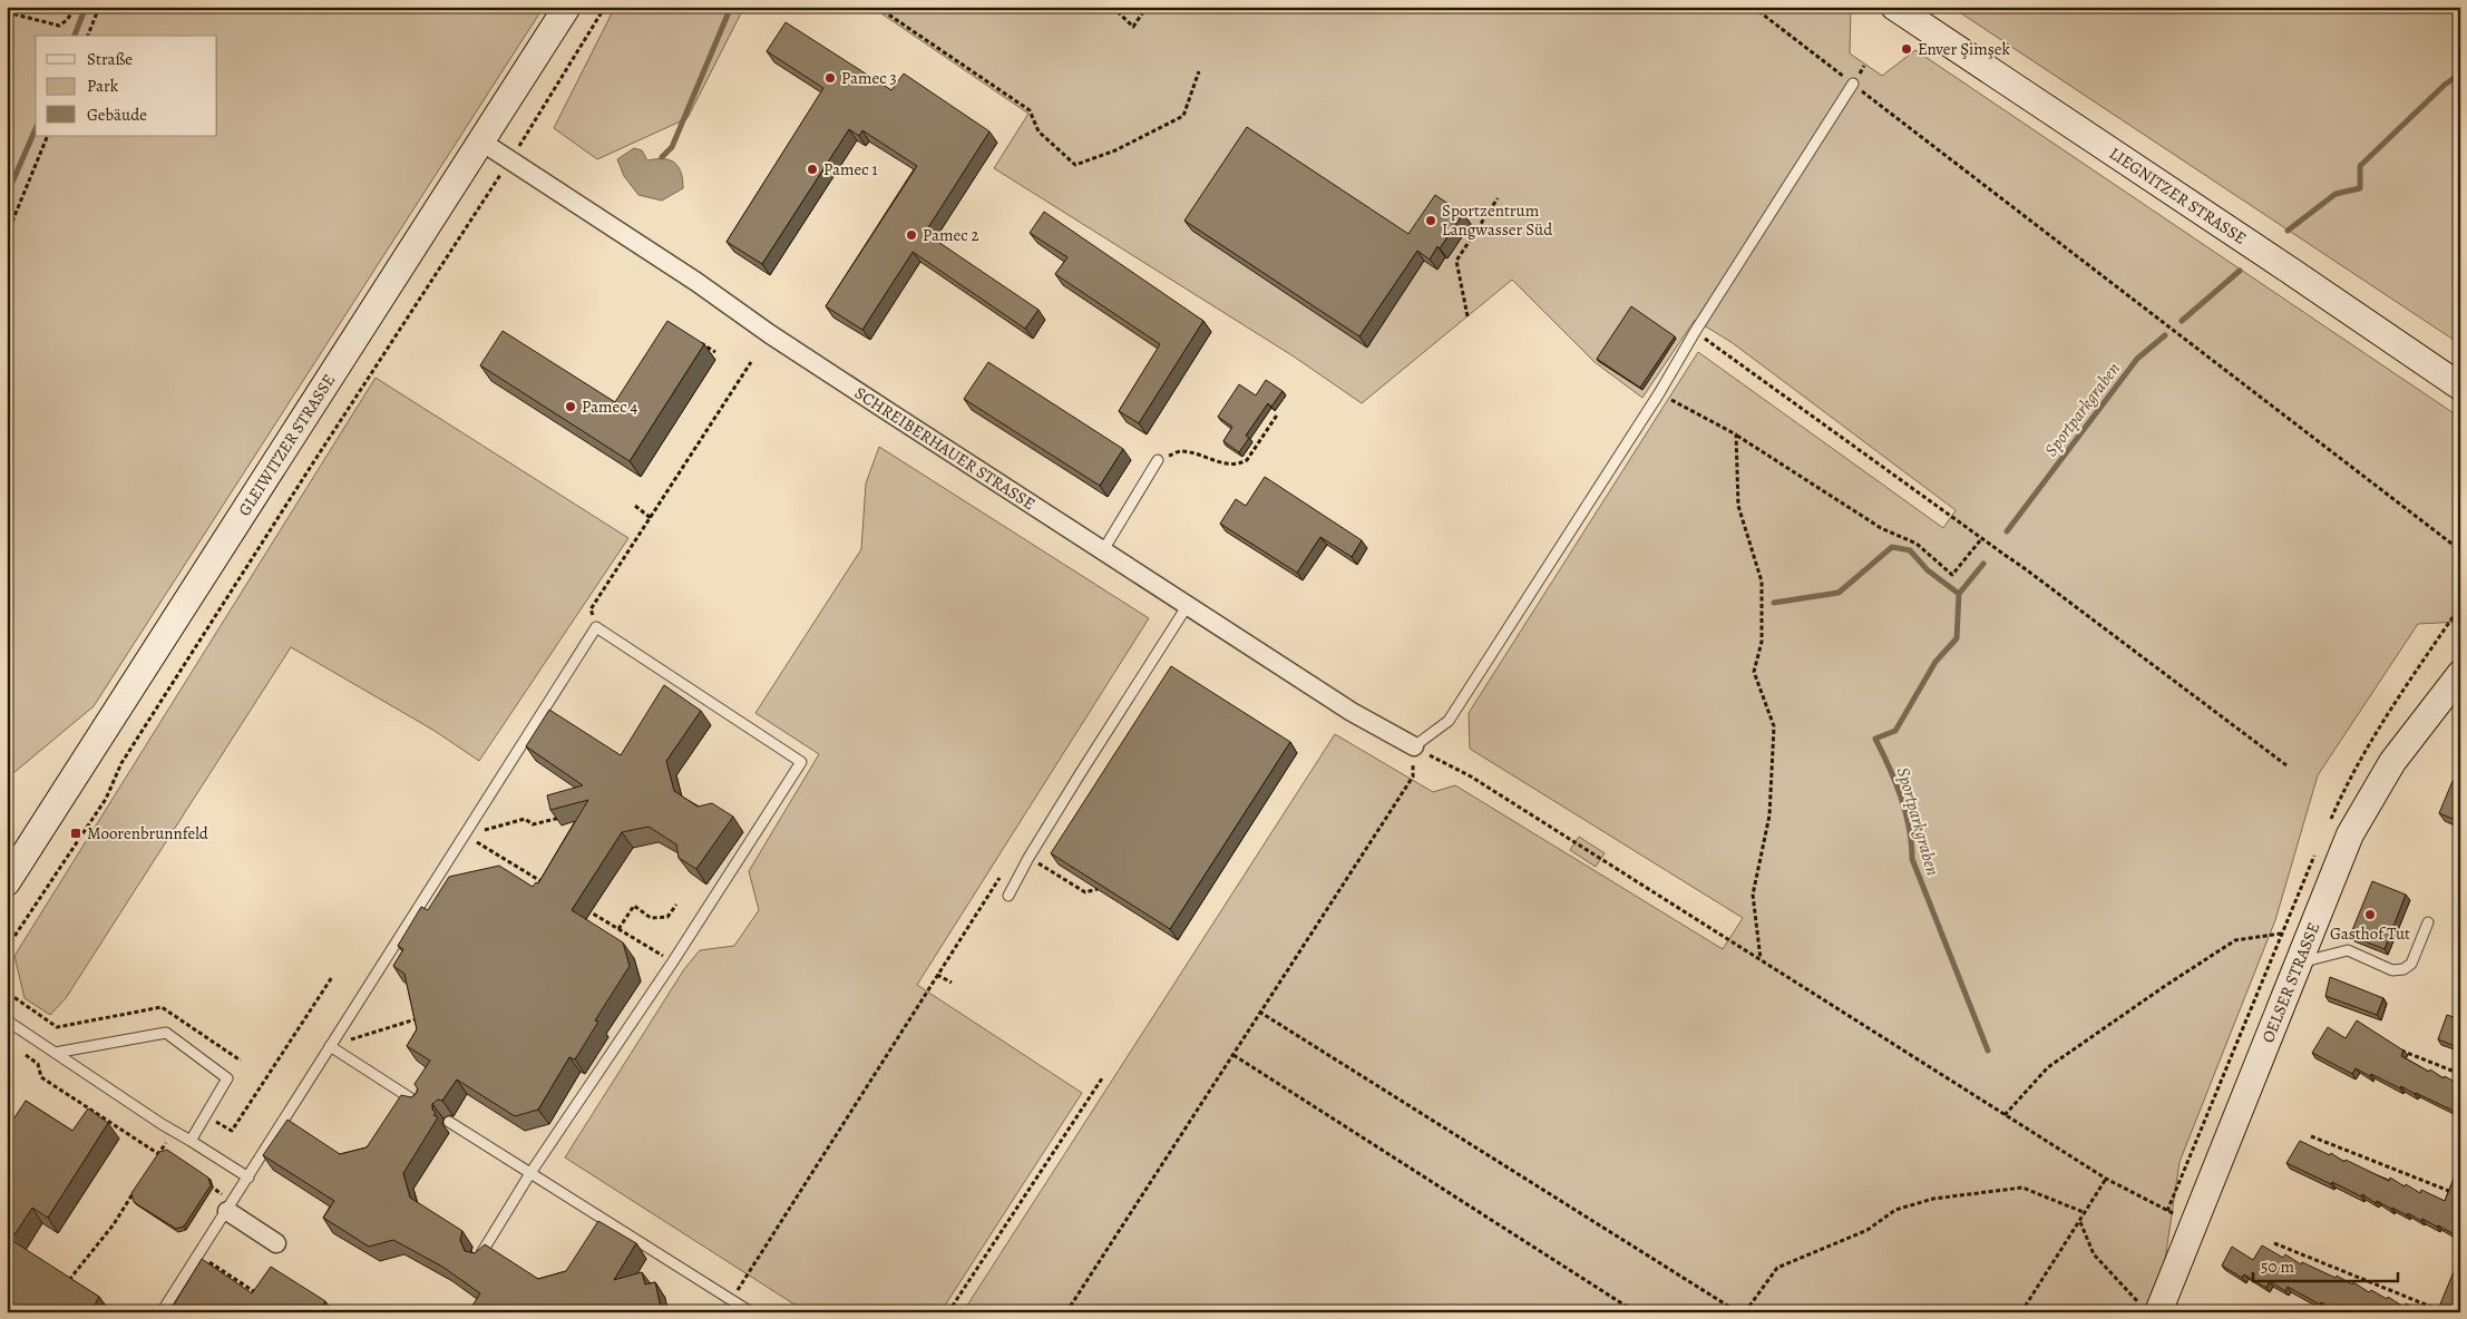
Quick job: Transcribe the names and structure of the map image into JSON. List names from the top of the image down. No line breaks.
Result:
{"streets":{"main road":["LIEGNITZER STRASSE","GLEIWITZER STRASSE","OELSER STRASSE"],"street":["SCHREIBERHAUER STRASSE"]},"crossings":[["GLEIWITZER STRASSE","SCHREIBERHAUER STRASSE"]],"water":["Sportparkgraben"],"places":{"other":["Enver Şimşek","Pamec 3","Pamec 1","Sportzentrum Langwasser Süd","Pamec 2","Pamec 4","Gasthof Tut"],"transit":["Moorenbrunnfeld"]},"legend":["Straße","Park","Gebäude"],"scale_bar":"50 m"}
